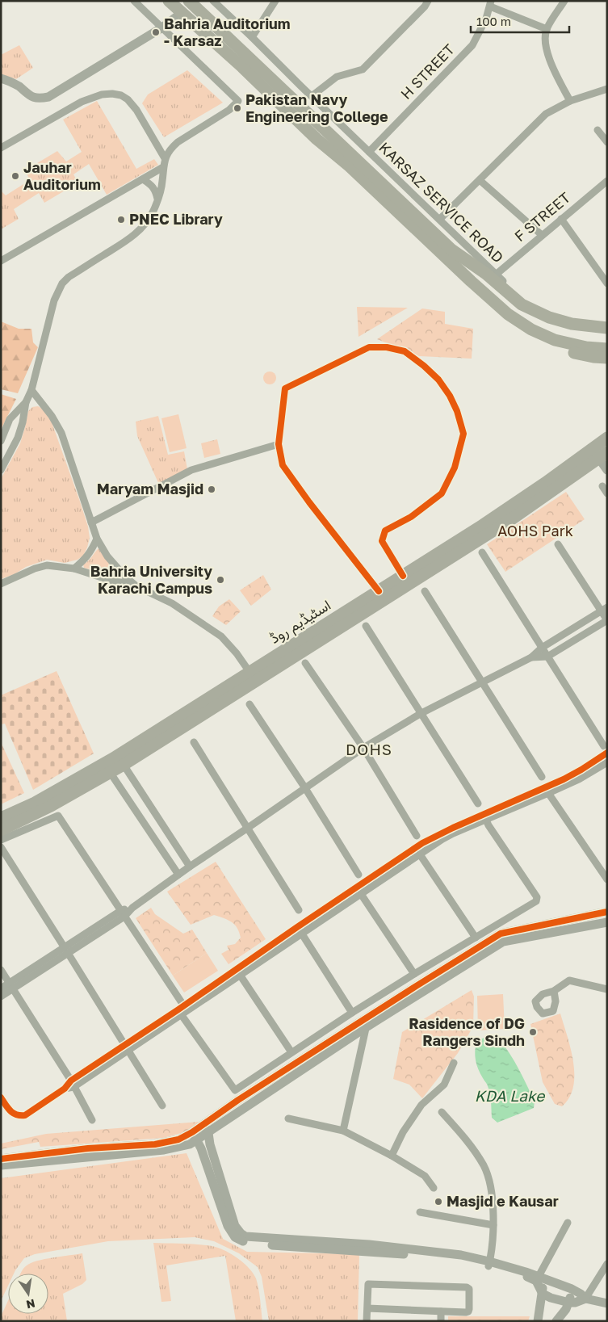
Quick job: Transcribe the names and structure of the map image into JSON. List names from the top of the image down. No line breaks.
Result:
{"streets":{"main road":["اسٹیڈیم روڈ"],"street":["H STREET","KARSAZ SERVICE ROAD","F STREET"]},"crossings":[["H STREET","KARSAZ SERVICE ROAD"],["KARSAZ SERVICE ROAD","F STREET"]],"districts":["DOHS"],"water":["KDA Lake"],"parks":["AOHS Park"],"places":["Bahria Auditorium - Karsaz","Pakistan Navy Engineering College","Jauhar Auditorium","PNEC Library","Maryam Masjid","Bahria University Karachi Campus","Rasidence of DG Rangers Sindh","Masjid e Kausar"],"scale_bar":"100 m","north":"bottom"}
